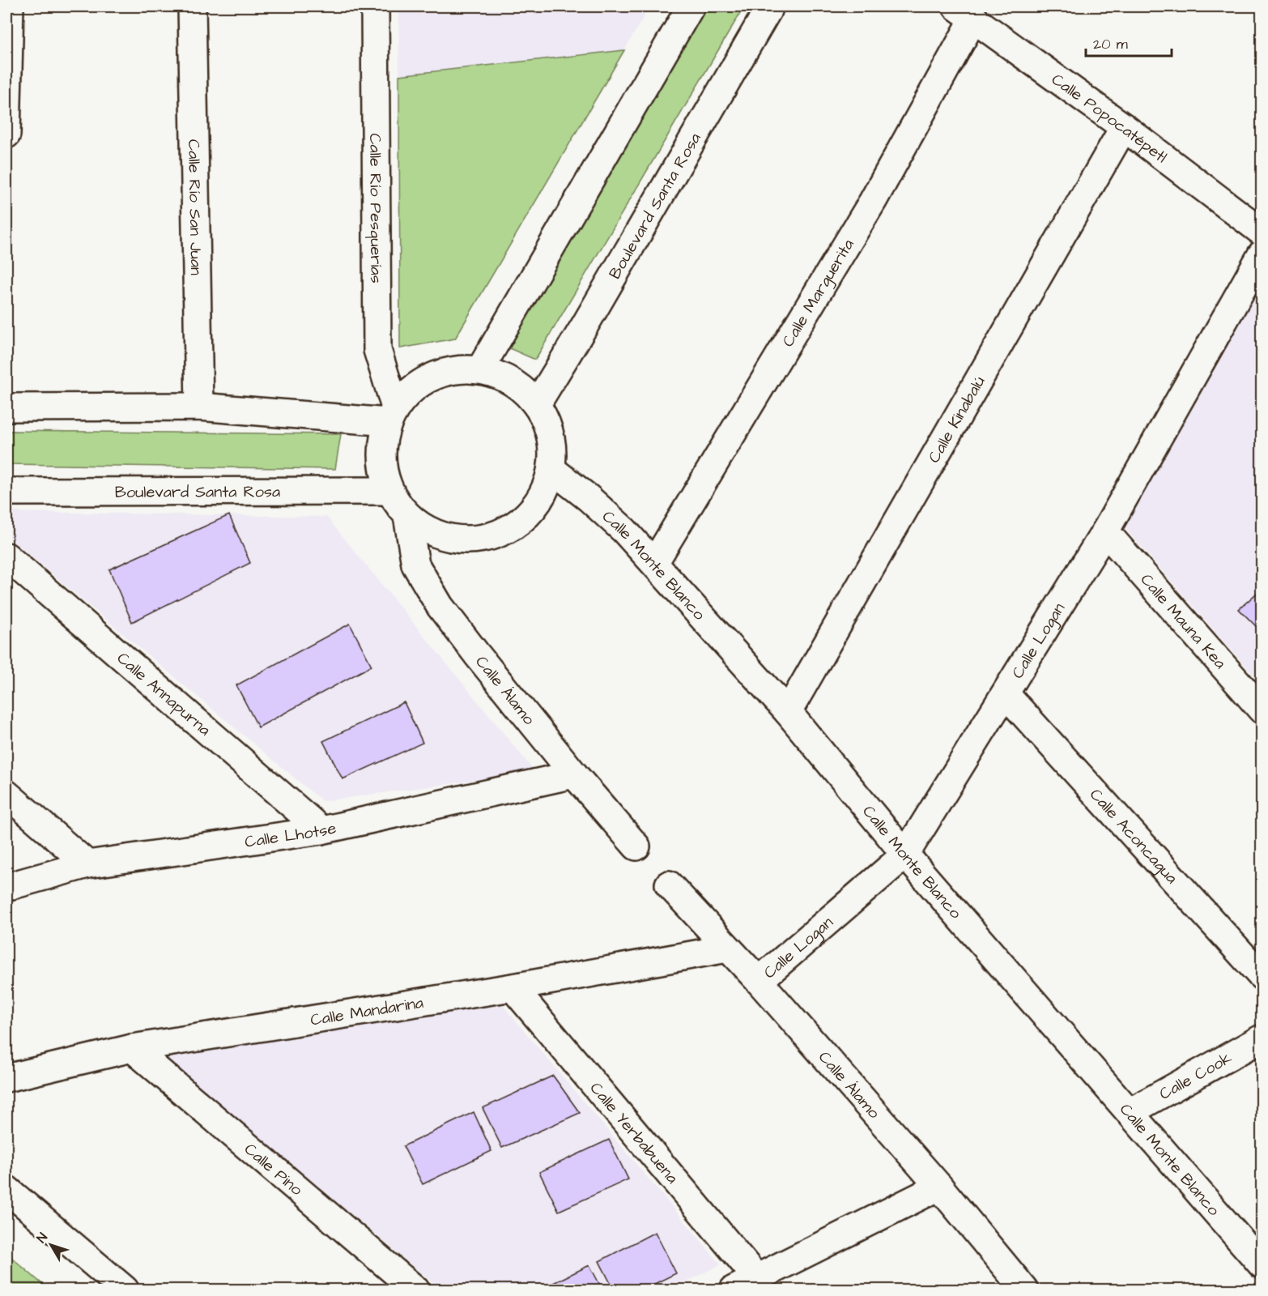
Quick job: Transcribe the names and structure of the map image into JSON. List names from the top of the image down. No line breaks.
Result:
{"streets":{"street":["Calle Popocatépetl","Boulevard Santa Rosa","Calle Río San Juan","Calle Río Pesquerías","Calle Marguerita","Calle Kinabalú","Calle Monte Blanco","Calle Mauna Kea","Calle Logan","Calle Álamo","Calle Annapurna","Calle Lhotse","Calle Aconcagua","Calle Mandarina","Calle Cook","Calle Yerbabuena","Calle Pino"]},"crossings":[["Calle Popocatépetl","Calle Marguerita"],["Calle Popocatépetl","Calle Kinabalú"],["Boulevard Santa Rosa","Calle Río Pesquerías"],["Boulevard Santa Rosa","Calle Monte Blanco"],["Boulevard Santa Rosa","Calle Álamo"],["Calle Río Pesquerías","Calle Monte Blanco"],["Calle Río Pesquerías","Calle Álamo"],["Calle Marguerita","Calle Monte Blanco"],["Calle Kinabalú","Calle Monte Blanco"],["Calle Monte Blanco","Calle Logan"],["Calle Monte Blanco","Calle Álamo"],["Calle Monte Blanco","Calle Cook"],["Calle Mauna Kea","Calle Logan"],["Calle Logan","Calle Álamo"],["Calle Logan","Calle Aconcagua"],["Calle Álamo","Calle Lhotse"],["Calle Álamo","Calle Mandarina"],["Calle Annapurna","Calle Lhotse"],["Calle Mandarina","Calle Yerbabuena"],["Calle Mandarina","Calle Pino"]],"scale_bar":"20 m","north":"top left"}
